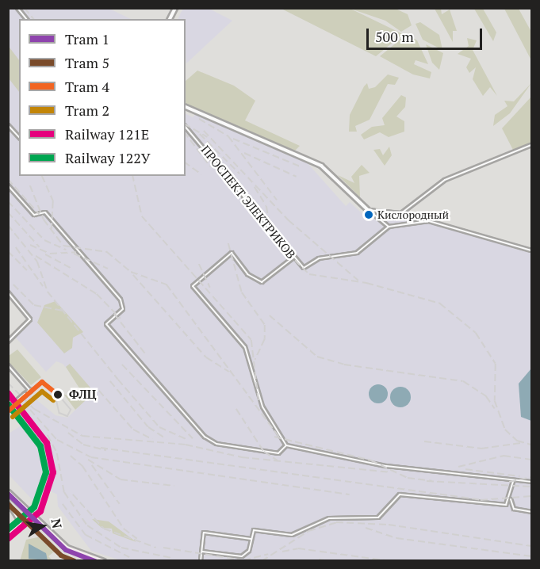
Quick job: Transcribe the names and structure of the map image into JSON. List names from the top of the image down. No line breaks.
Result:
{"streets":{"street":["ПРОСПЕКТ ЭЛЕКТРИКОВ"]},"places":["Кислородный","ФЛЦ"],"lines":["tram line 4","tram line 2","rail line 121Е","rail line 122У","tram line 1","tram line 5"],"legend":["Tram 1","Tram 5","Tram 4","Tram 2","Railway 121Е","Railway 122У"],"scale_bar":"500 m","north":"right"}
